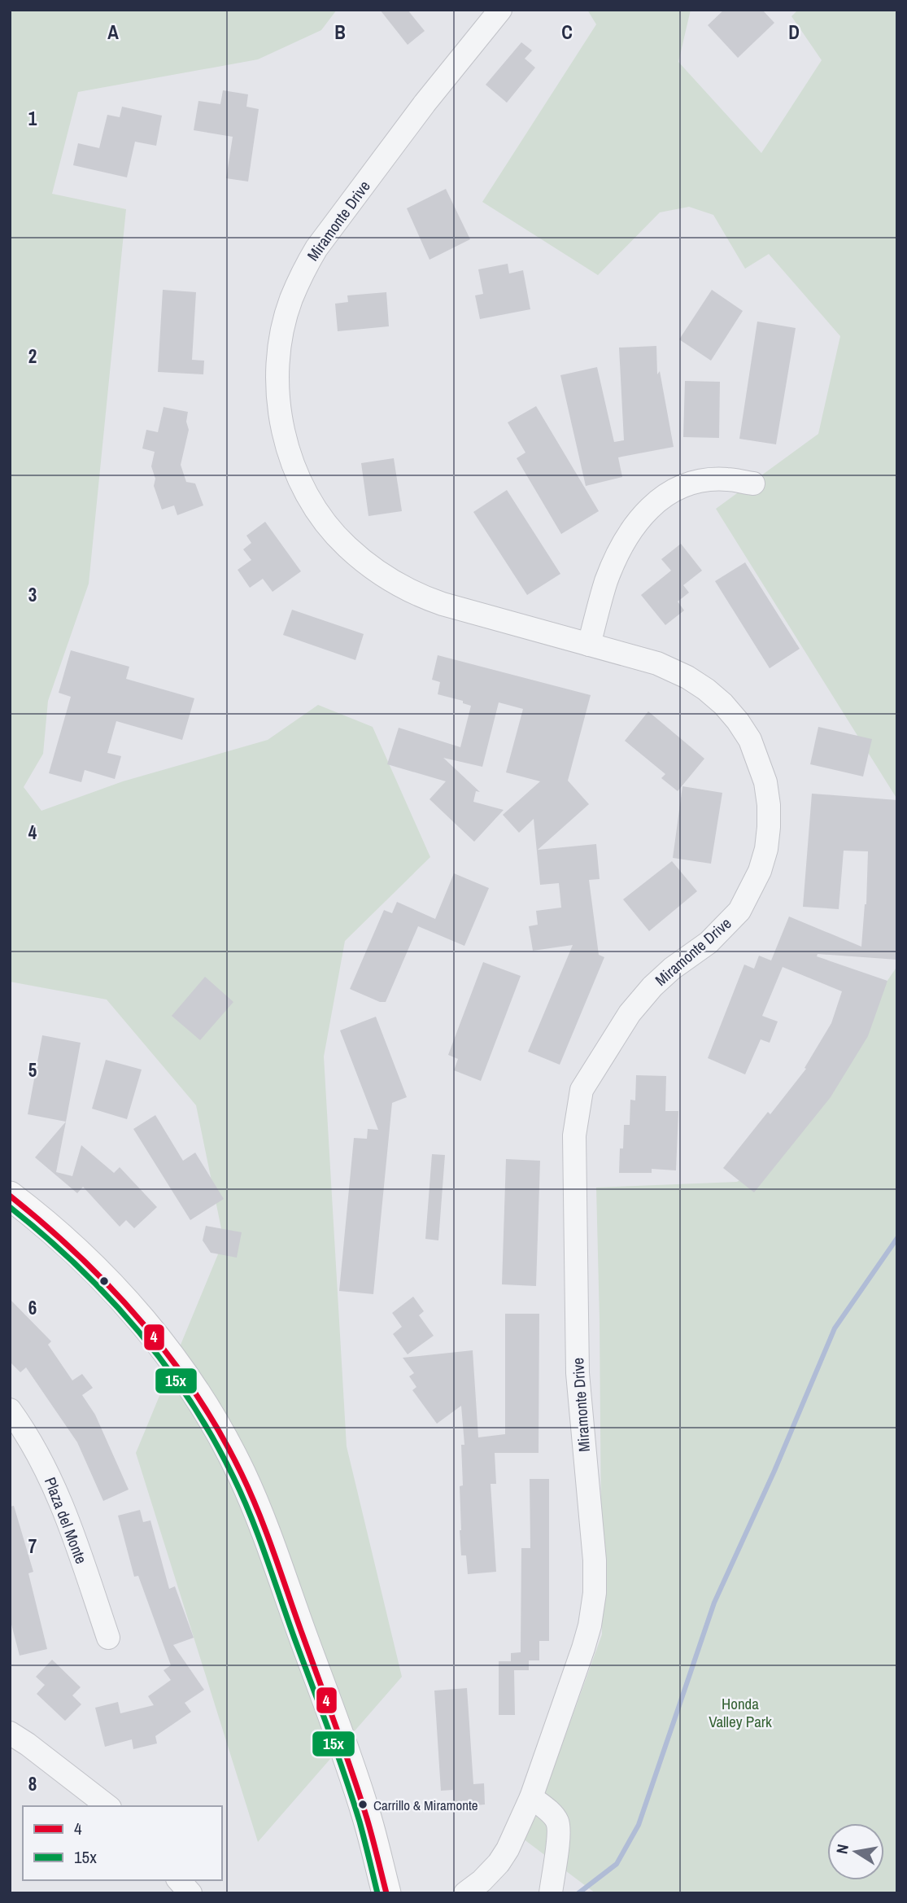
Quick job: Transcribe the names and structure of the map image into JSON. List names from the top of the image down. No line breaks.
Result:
{"streets":{"street":["Miramonte Drive","Plaza del Monte"]},"parks":["Honda Valley Park"],"places":["Carrillo & Miramonte"],"lines":["transit line 4","transit line 15x"],"legend":["4","15x"],"north":"left","grid":{"columns":["A","B","C","D"],"rows":["1","2","3","4","5","6","7","8"]}}
